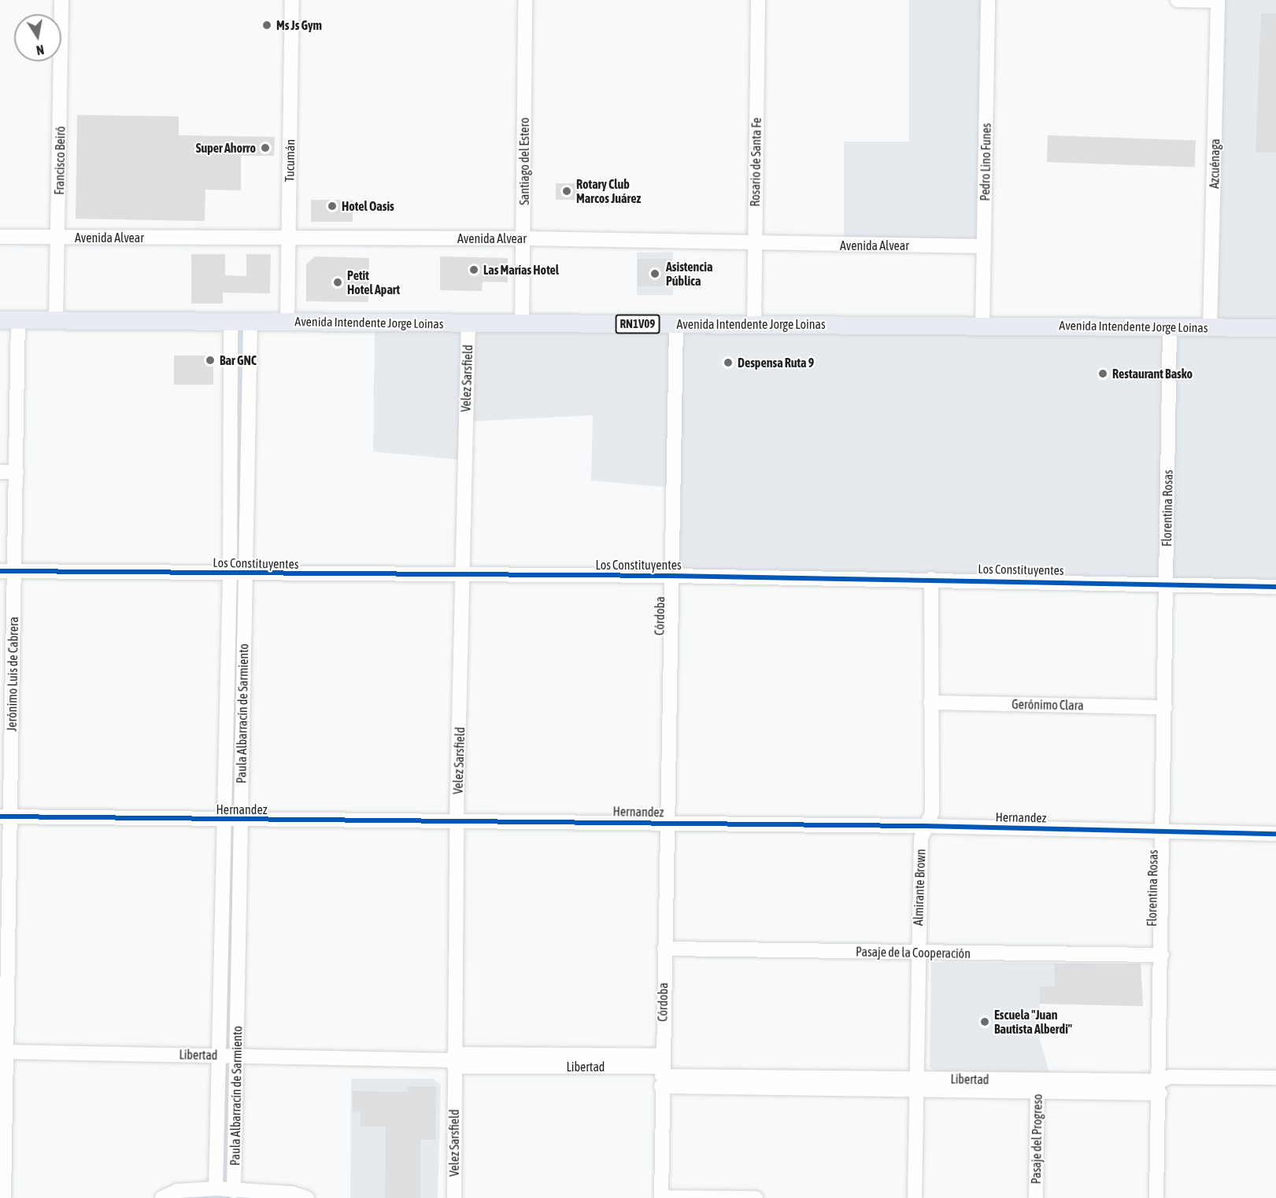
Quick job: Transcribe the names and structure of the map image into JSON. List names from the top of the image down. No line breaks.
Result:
{"streets":{"main road":["Avenida Intendente Jorge Loinas","RN1V09"],"street":["Francisco Beiró","Tucumán","Santiago del Estero","Rosario de Santa Fe","Pedro Lino Funes","Azcuénaga","Avenida Alvear","Velez Sarsfield","Florentina Rosas","Los Constituyentes","Córdoba","Jerónimo Luis de Cabrera","Gerónimo Clara","Paula Albarracín de Sarmiento","Hernandez","Almirante Brown","Pasaje de la Cooperación","Libertad","Pasaje del Progreso"]},"crossings":[["Francisco Beiró","Avenida Alvear"],["Francisco Beiró","Avenida Intendente Jorge Loinas"],["Tucumán","Avenida Alvear"],["Tucumán","Avenida Intendente Jorge Loinas"],["Santiago del Estero","Avenida Alvear"],["Santiago del Estero","Avenida Intendente Jorge Loinas"],["Rosario de Santa Fe","Avenida Alvear"],["Rosario de Santa Fe","Avenida Intendente Jorge Loinas"],["Pedro Lino Funes","Avenida Alvear"],["Pedro Lino Funes","Avenida Intendente Jorge Loinas"],["Azcuénaga","Avenida Intendente Jorge Loinas"],["Avenida Intendente Jorge Loinas","Velez Sarsfield"],["Avenida Intendente Jorge Loinas","Florentina Rosas"],["Avenida Intendente Jorge Loinas","Córdoba"],["Avenida Intendente Jorge Loinas","Jerónimo Luis de Cabrera"],["Avenida Intendente Jorge Loinas","Paula Albarracín de Sarmiento"],["Velez Sarsfield","Los Constituyentes"],["Velez Sarsfield","Hernandez"],["Velez Sarsfield","Libertad"],["Florentina Rosas","Los Constituyentes"],["Florentina Rosas","Gerónimo Clara"],["Florentina Rosas","Hernandez"],["Florentina Rosas","Pasaje de la Cooperación"],["Florentina Rosas","Libertad"],["Los Constituyentes","Córdoba"],["Los Constituyentes","Jerónimo Luis de Cabrera"],["Los Constituyentes","Paula Albarracín de Sarmiento"],["Los Constituyentes","Almirante Brown"],["Córdoba","Hernandez"],["Córdoba","Pasaje de la Cooperación"],["Córdoba","Libertad"],["Jerónimo Luis de Cabrera","Hernandez"],["Jerónimo Luis de Cabrera","Libertad"],["Gerónimo Clara","Almirante Brown"],["Paula Albarracín de Sarmiento","Hernandez"],["Paula Albarracín de Sarmiento","Libertad"],["Hernandez","Almirante Brown"],["Almirante Brown","Pasaje de la Cooperación"],["Almirante Brown","Libertad"],["Libertad","Pasaje del Progreso"]],"places":["Ms Js Gym","Super Ahorro","Rotary Club Marcos Juárez","Hotel Oasis","Las Marías Hotel","Asistencia Pública","Petit Hotel Apart","Bar GNC","Despensa Ruta 9","Restaurant Basko","Escuela \"Juan Bautista Alberdi\""],"north":"bottom"}
